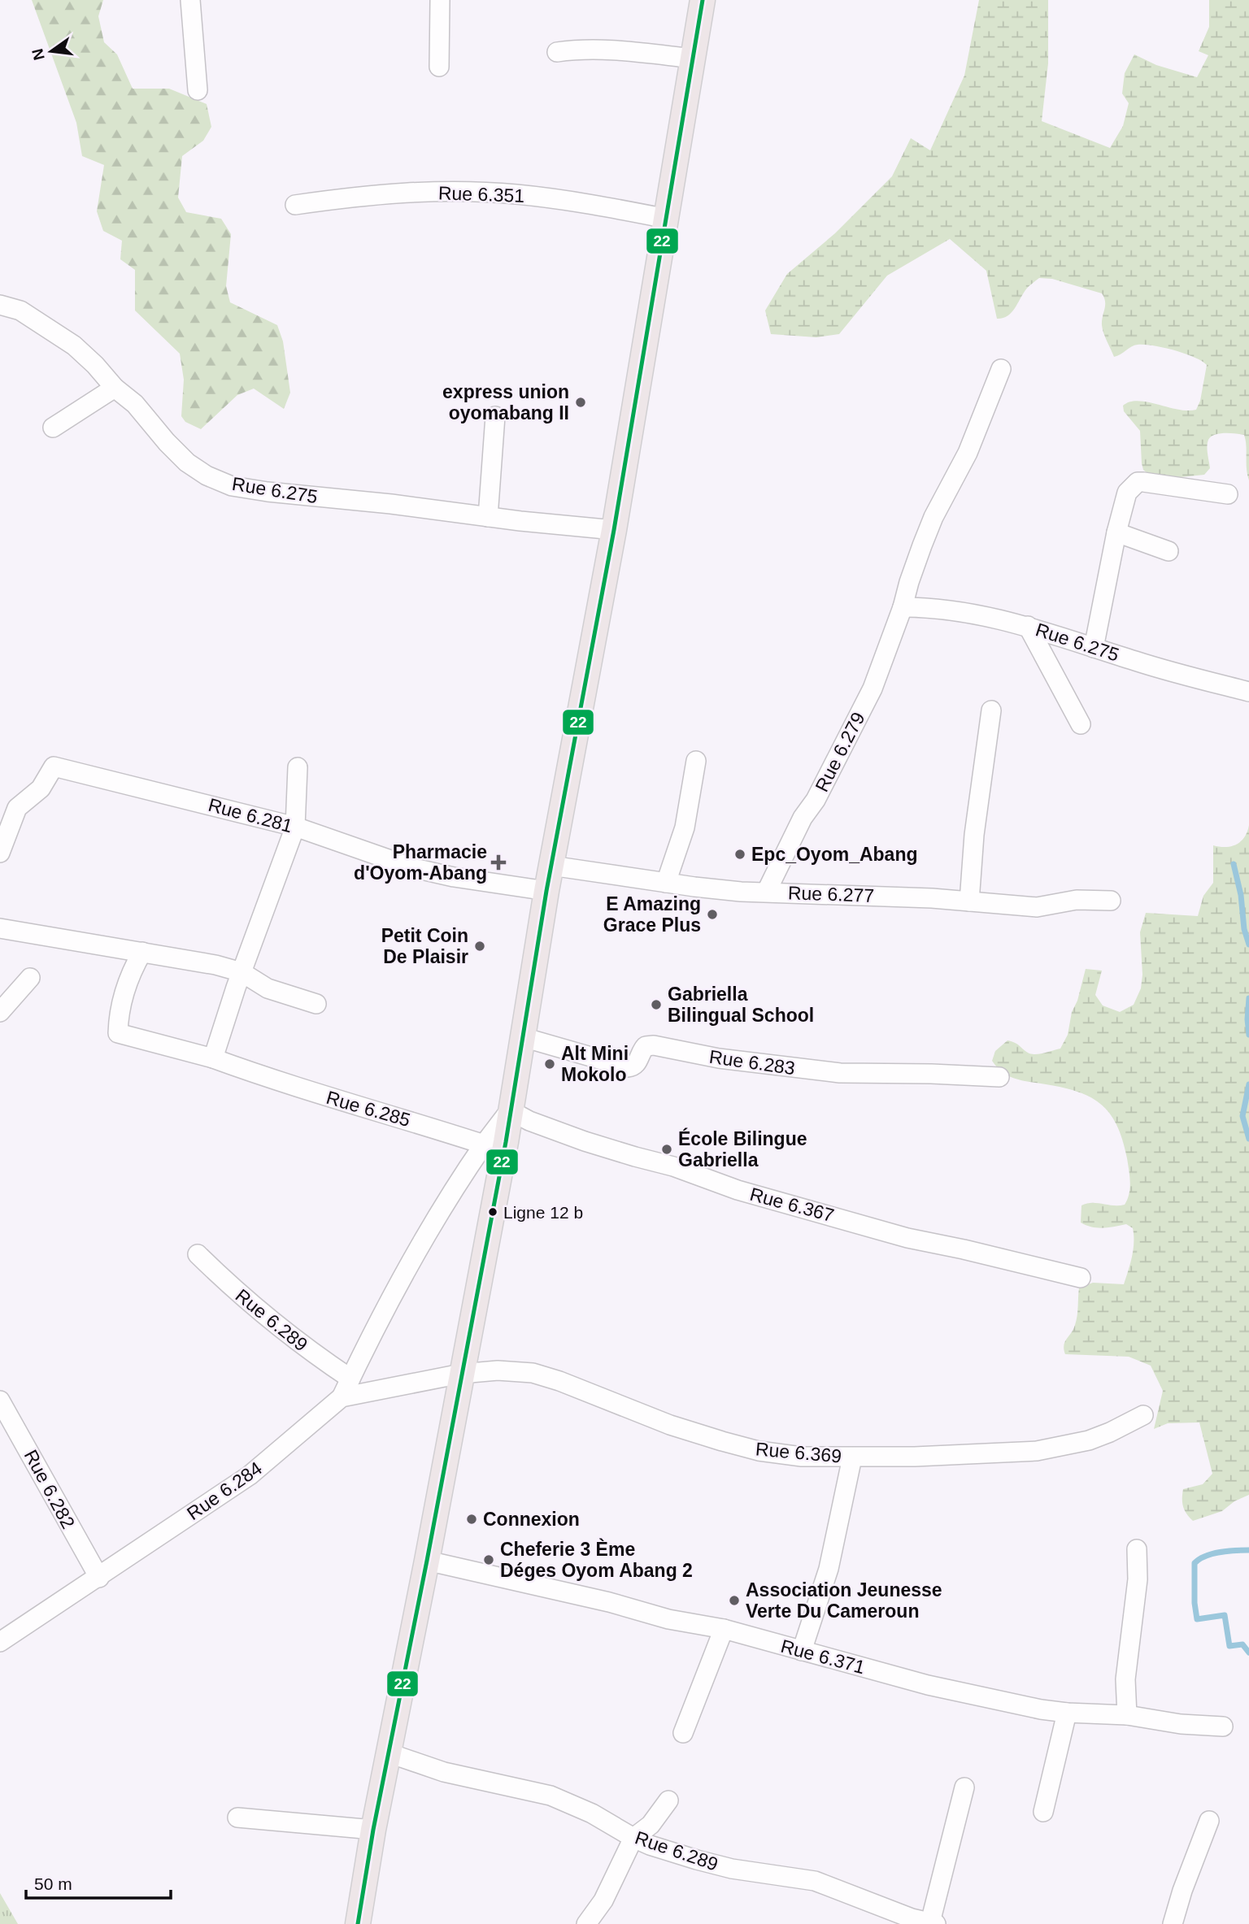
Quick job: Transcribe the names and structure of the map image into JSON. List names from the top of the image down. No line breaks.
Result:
{"streets":{"street":["Rue 6.351","Rue 6.275","Rue 6.279","Rue 6.281","Rue 6.277","Rue 6.283","Rue 6.285","Rue 6.367","Rue 6.289","Rue 6.369","Rue 6.282","Rue 6.284","Rue 6.371"]},"crossings":[["Rue 6.275","Rue 6.279"],["Rue 6.279","Rue 6.277"],["Rue 6.369","Rue 6.284"],["Rue 6.282","Rue 6.284"]],"places":{"other":["express union oyomabang II","Epc_Oyom_Abang","E Amazing Grace Plus","Petit Coin De Plaisir","Gabriella Bilingual School","Alt Mini Mokolo","École Bilingue Gabriella","Ligne 12 b","Connexion","Cheferie 3 Ème Déges Oyom Abang 2","Association Jeunesse Verte Du Cameroun"],"health":["Pharmacie d'Oyom-Abang"]},"lines":["transit line 22"],"scale_bar":"50 m","north":"left"}
